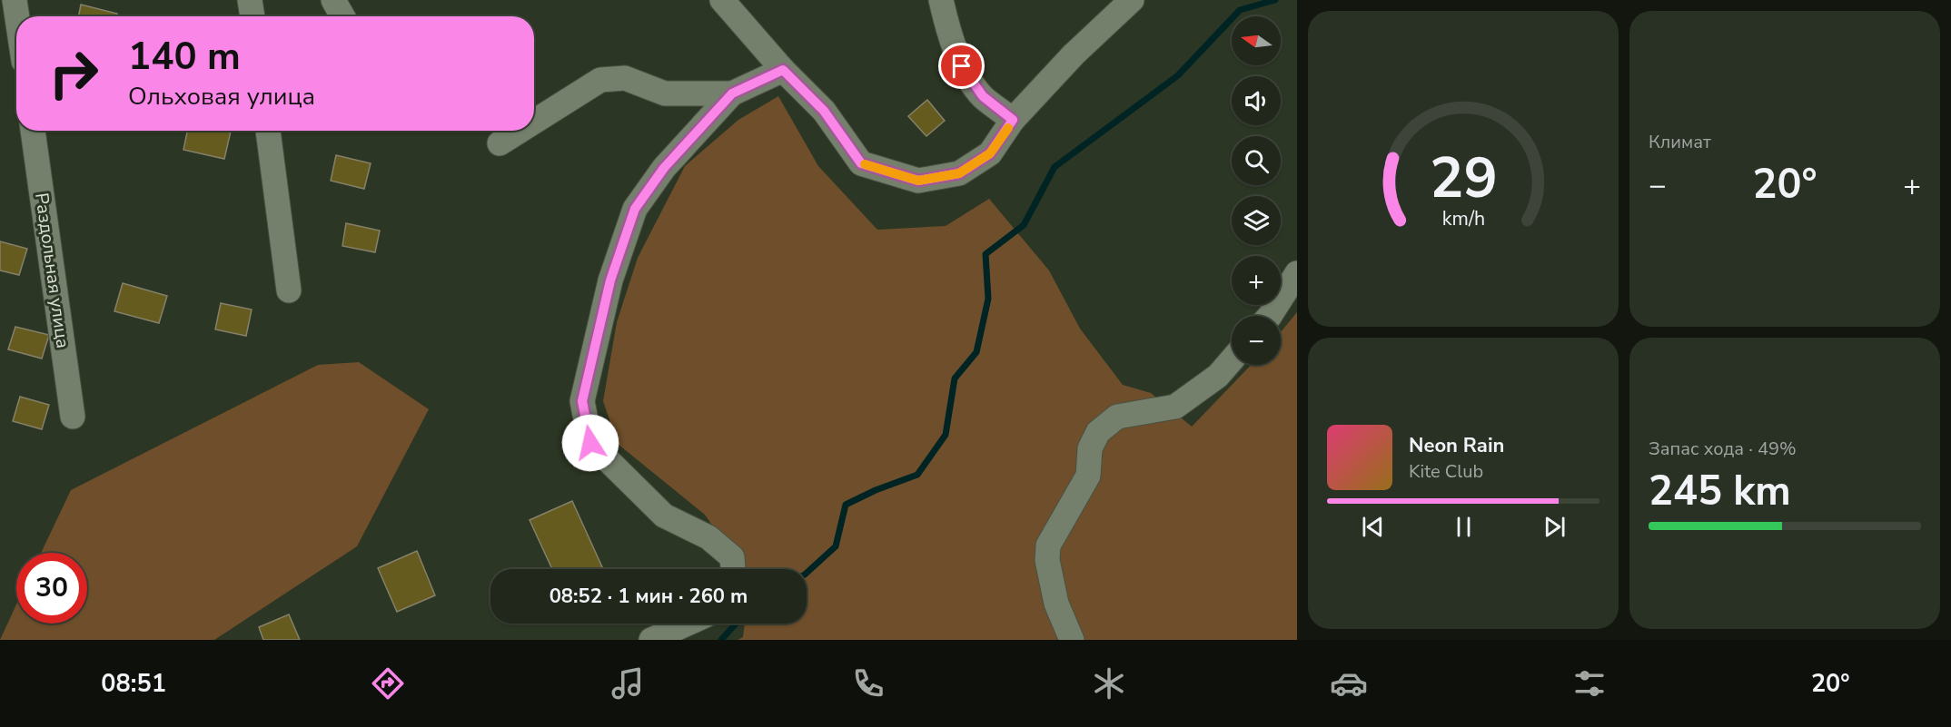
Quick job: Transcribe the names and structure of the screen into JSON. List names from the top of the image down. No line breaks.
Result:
{"streets":{"street":["Раздольная улица"]},"north":"left","page":{"tile":["Климат",["Запас хода · 49%","245 km"]],"map_buttons":["+","−"],"turn":["140 m","Ольховая улица"],"heat":["−","20°","+"],"song":["Neon Rain","Kite Club"],"limit":"30","trip":"08:52 · 1 мин · 260 m","tabs":["08:51","20°"],"gauge":["29","km/h"]}}
